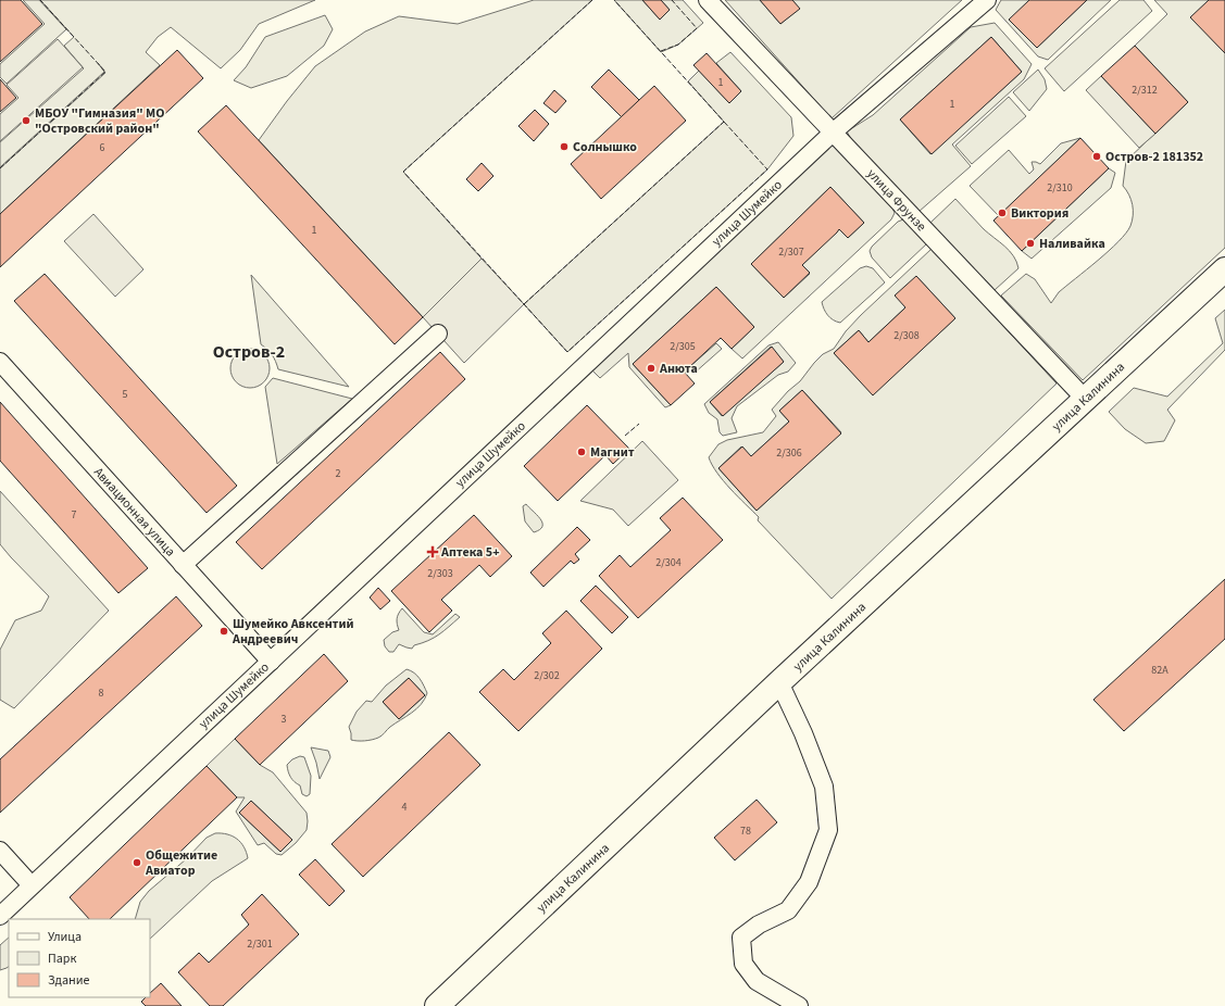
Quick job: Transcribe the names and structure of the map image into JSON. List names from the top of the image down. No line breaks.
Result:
{"streets":{"main road":["улица Калинина"],"street":["улица Фрунзе","улица Шумейко","Авиационная улица"]},"crossings":[["улица Фрунзе","улица Шумейко"],["улица Фрунзе","улица Калинина"],["улица Шумейко","Авиационная улица"]],"districts":["Остров-2"],"places":{"other":["МБОУ \"Гимназия\" МО \"Островский район\"","Солнышко","Остров-2 181352","Виктория","Наливайка","Анюта","Магнит","Шумейко Авксентий Андреевич","Общежитие Авиатор"],"health":["Аптека 5+"]},"house_numbers":["1","2/312","1","6","2/310","1","2/307","2/308","2/305","5","2/306","2","7","2/304","2/303","82А","2/302","8","3","4","78","2/301"],"legend":["Улица","Парк","Здание"]}
